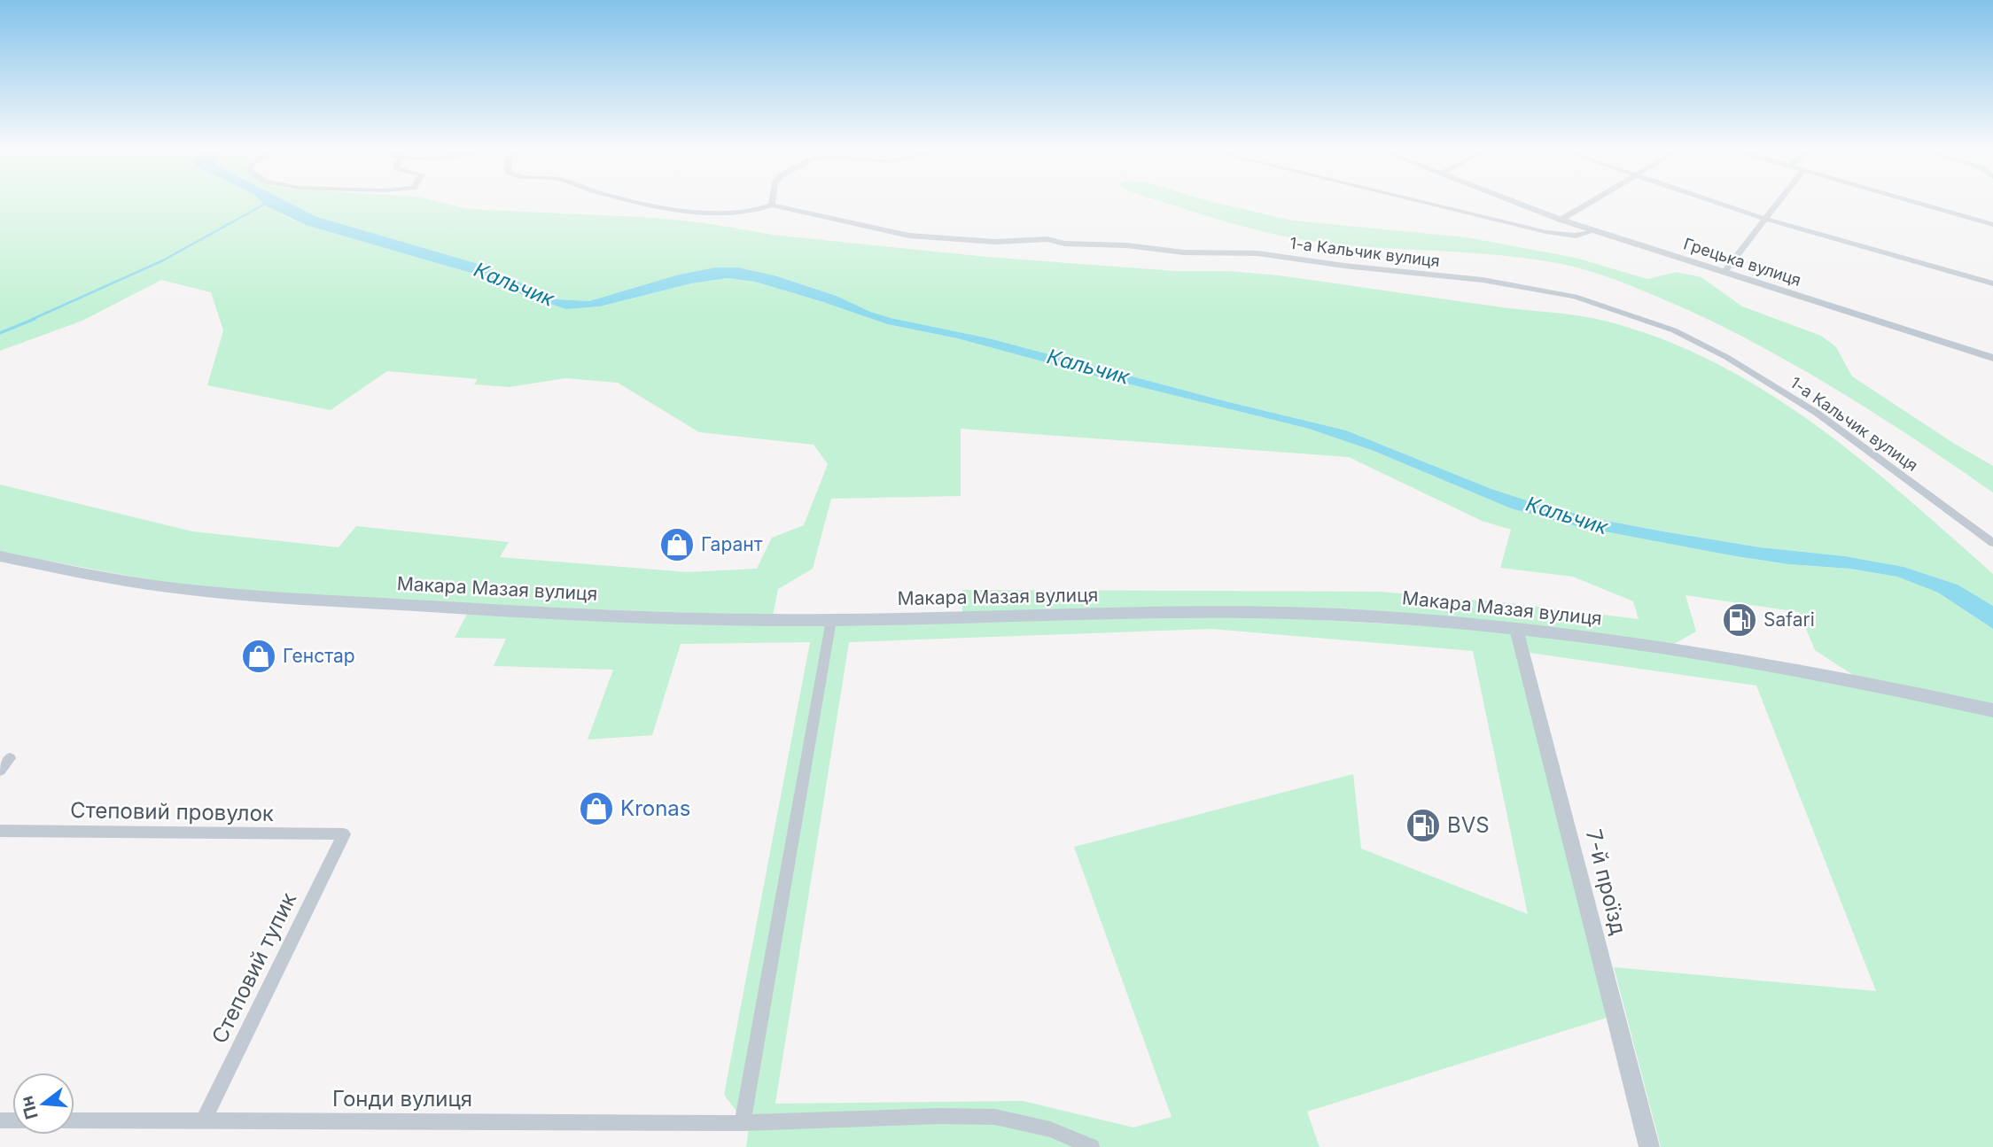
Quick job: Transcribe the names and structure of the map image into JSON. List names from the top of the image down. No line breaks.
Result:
{"streets":{"main road":["Макара Мазая вулиця"],"street":["1-а Кальчик вулиця","Грецька вулиця","Степовий провулок","7-й проїзд","Степовий тупик","Гонди вулиця"]},"crossings":[["Макара Мазая вулиця","7-й проїзд"],["Степовий провулок","Степовий тупик"],["Степовий тупик","Гонди вулиця"]],"water":["Кальчик"],"places":{"shop":["Гарант","Генстар","Kronas"],"fuel station":["Safari","BVS"]},"north":"left"}
